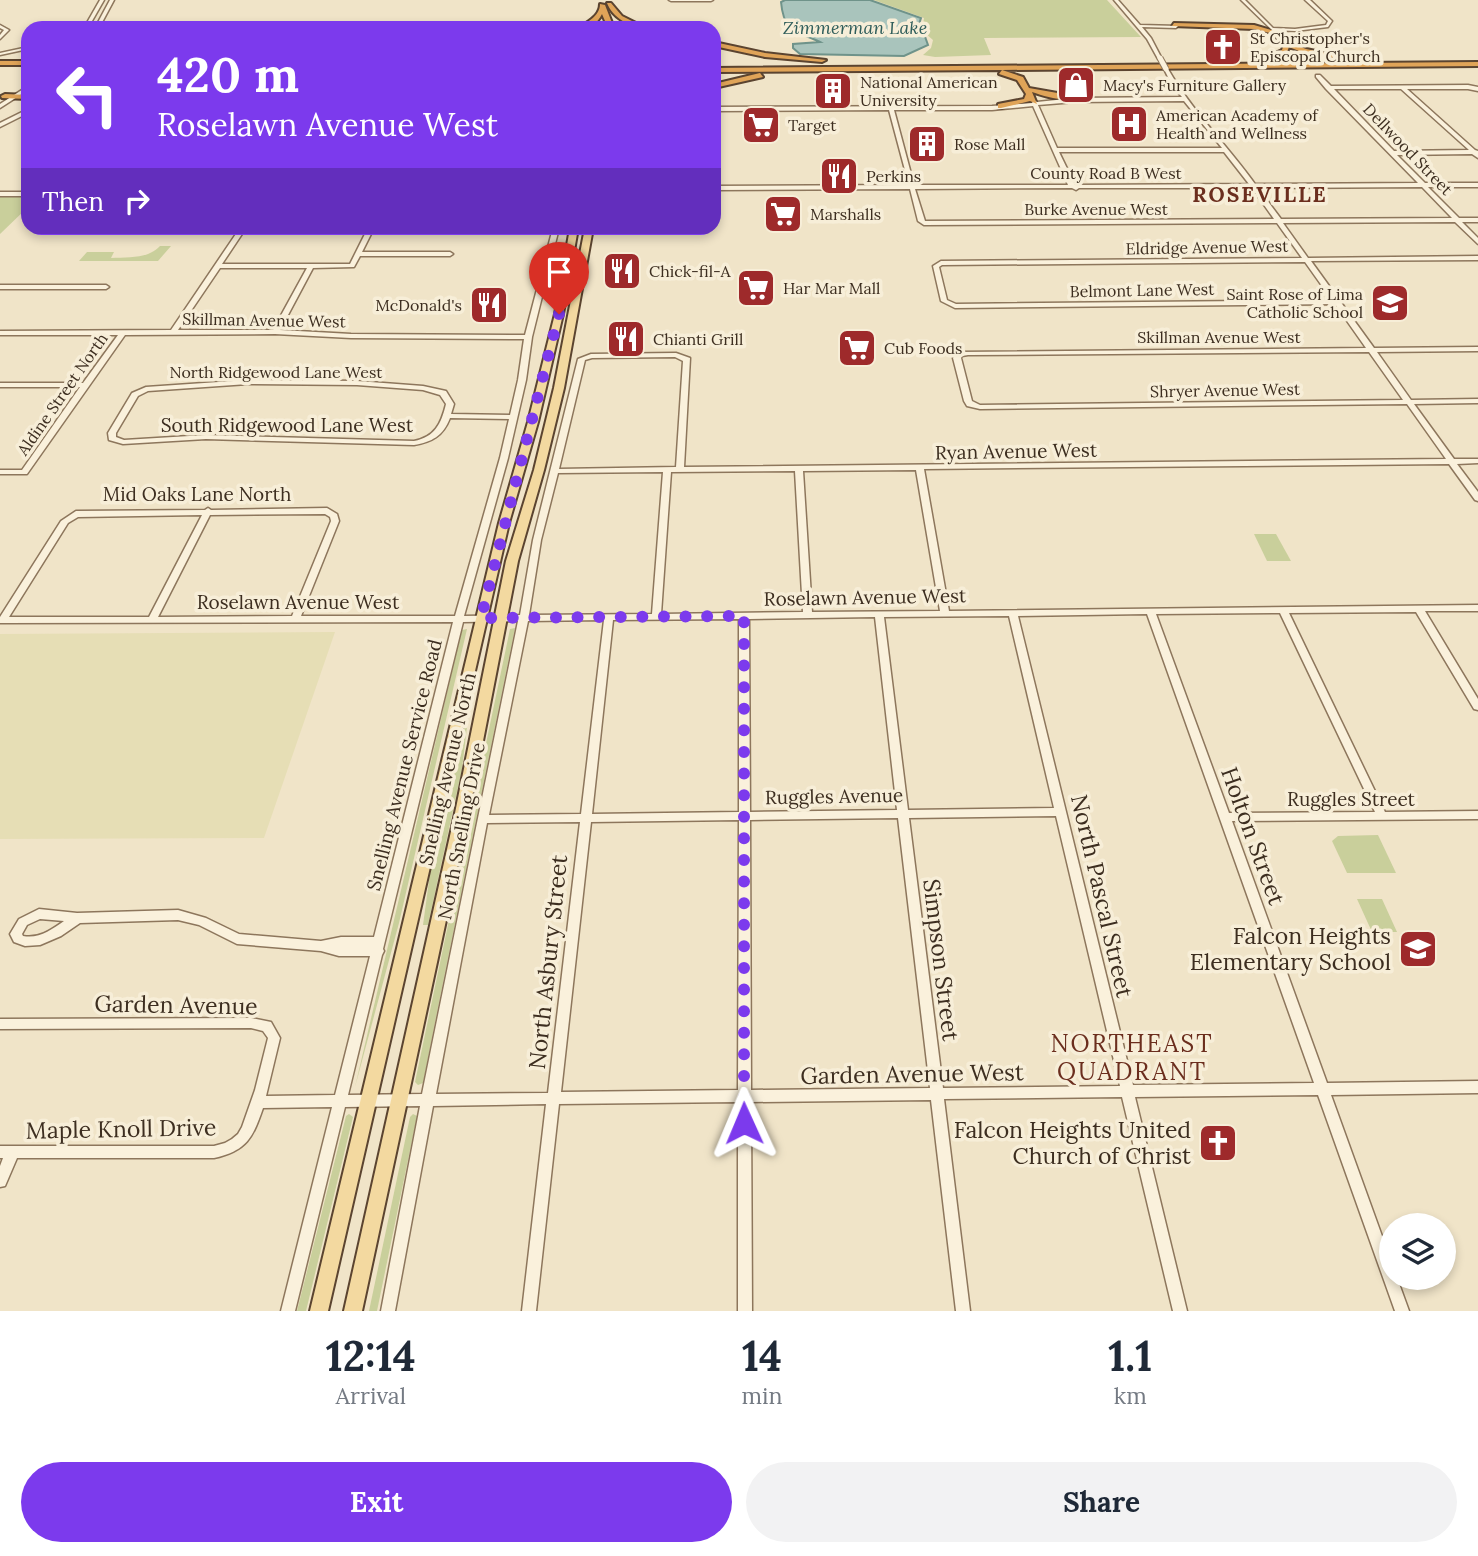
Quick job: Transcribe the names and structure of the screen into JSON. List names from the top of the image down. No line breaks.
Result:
{"streets":{"main road":["Snelling Avenue North"],"street":["Dellwood Street","County Road B West","Burke Avenue West","Eldridge Avenue West","Belmont Lane West","Skillman Avenue West","North Ridgewood Lane West","Shryer Avenue West","Aldine Street North","South Ridgewood Lane West","Ryan Avenue West","Mid Oaks Lane North","Roselawn Avenue West","Snelling Avenue Service Road","Ruggles Avenue","Ruggles Street","North Snelling Drive","Holton Street","North Pascal Street","Simpson Street","North Asbury Street","Garden Avenue","Garden Avenue West","Maple Knoll Drive"]},"crossings":[["Dellwood Street","County Road B West"],["Dellwood Street","Burke Avenue West"],["County Road B West","Burke Avenue West"],["Eldridge Avenue West","Belmont Lane West"],["Skillman Avenue West","Shryer Avenue West"],["Skillman Avenue West","Aldine Street North"],["Skillman Avenue West","Snelling Avenue Service Road"],["North Ridgewood Lane West","South Ridgewood Lane West"],["Ryan Avenue West","North Snelling Drive"],["Mid Oaks Lane North","Roselawn Avenue West"],["Roselawn Avenue West","Snelling Avenue Service Road"],["Roselawn Avenue West","Snelling Avenue North"],["Roselawn Avenue West","North Snelling Drive"],["Roselawn Avenue West","Holton Street"],["Roselawn Avenue West","North Pascal Street"],["Roselawn Avenue West","Simpson Street"],["Roselawn Avenue West","North Asbury Street"],["Ruggles Avenue","North Snelling Drive"],["Ruggles Avenue","North Pascal Street"],["Ruggles Avenue","Simpson Street"],["Ruggles Avenue","North Asbury Street"],["Ruggles Street","Holton Street"],["North Snelling Drive","Garden Avenue West"],["Holton Street","Garden Avenue West"],["North Pascal Street","Garden Avenue West"],["Simpson Street","Garden Avenue West"],["North Asbury Street","Garden Avenue West"],["Garden Avenue","Maple Knoll Drive"]],"districts":["ROSEVILLE","NORTHEAST QUADRANT"],"water":["Zimmerman Lake"],"places":{"church":["St Christopher's Episcopal Church","Falcon Heights United Church of Christ"],"shop":["Macy's Furniture Gallery"],"building":["National American University","Rose Mall"],"hospital":["American Academy of Health and Wellness"],"supermarket":["Target","Marshalls","Har Mar Mall","Cub Foods"],"restaurant":["Perkins","Chick-fil-A","McDonald's","Chianti Grill"],"school or university":["Saint Rose of Lima Catholic School","Falcon Heights Elementary School"]},"page":{"turn":["420 m","Roselawn Avenue West"],"then":"Then","eta":["12:14","Arrival","14","min","1.1","km"],"buttons":["Exit","Share"]}}
